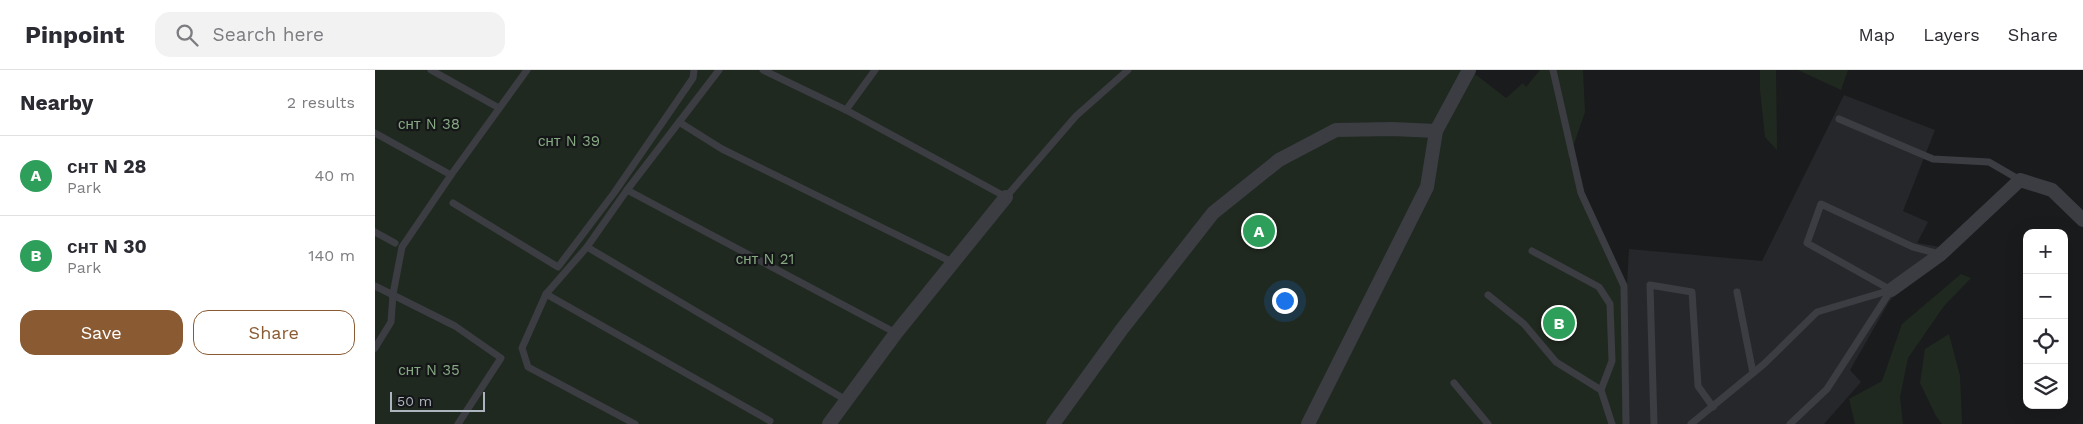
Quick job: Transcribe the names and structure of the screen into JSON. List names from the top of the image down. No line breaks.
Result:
{"parks":["снт N 38","снт N 39","снт N 21","снт N 35"],"scale_bar":"50 m","page":{"header":"Pinpoint","search":"Search here","nav":["Map","Layers","Share"],"heading":["Nearby","2 results"],"list":[{"mark":"A","name":"снт N 28","note":"Park","value":"40 m"},{"mark":"B","name":"снт N 30","note":"Park","value":"140 m"}],"pins":["A","B"],"map_buttons":["+","−"],"buttons":["Save","Share"],"scale":"50 m"}}
